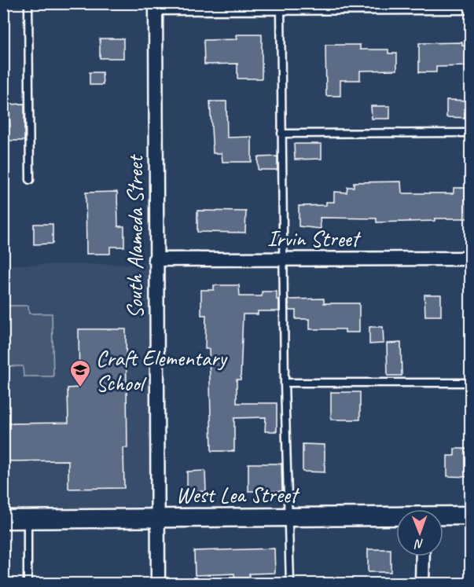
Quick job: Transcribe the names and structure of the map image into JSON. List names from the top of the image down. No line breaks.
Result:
{"streets":{"main road":["West Lea Street"],"street":["South Alameda Street","Irvin Street"]},"crossings":[["South Alameda Street","Irvin Street"],["South Alameda Street","West Lea Street"]],"places":{"school or university":["Craft Elementary School"]},"north":"bottom"}
